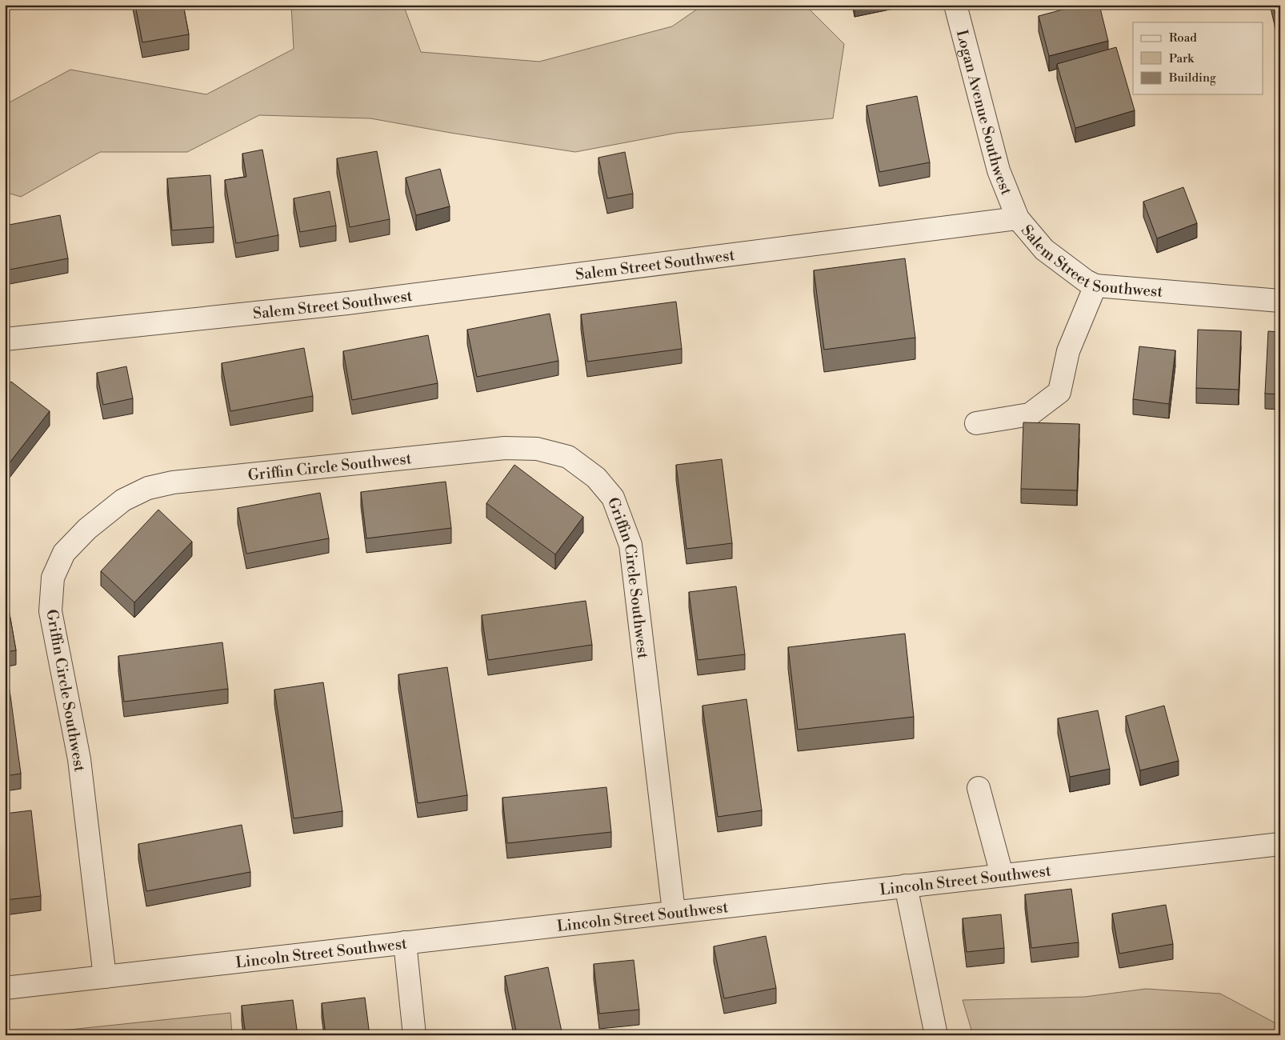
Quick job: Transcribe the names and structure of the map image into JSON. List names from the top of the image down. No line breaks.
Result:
{"streets":{"street":["Logan Avenue Southwest","Salem Street Southwest","Griffin Circle Southwest","Lincoln Street Southwest"]},"crossings":[["Logan Avenue Southwest","Salem Street Southwest"],["Griffin Circle Southwest","Lincoln Street Southwest"]],"legend":["Road","Park","Building"]}
